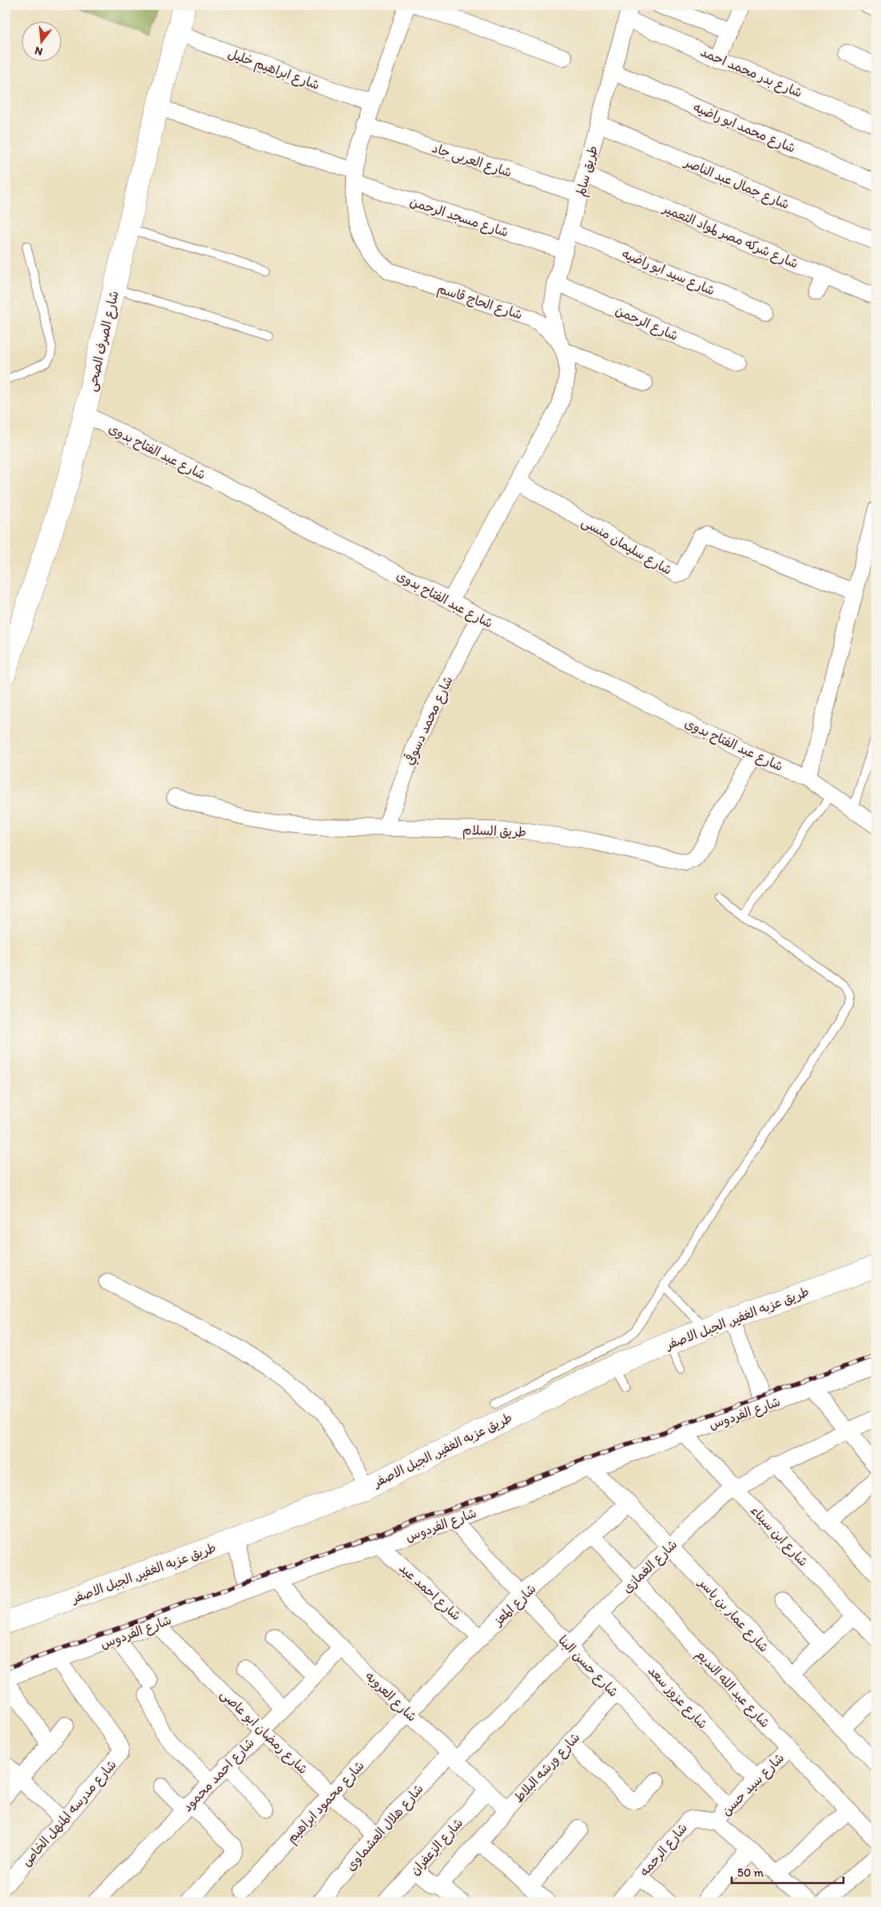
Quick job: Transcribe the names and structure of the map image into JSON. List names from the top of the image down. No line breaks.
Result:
{"streets":{"street":["شارع ابراهيم خليل","شارع بدر محمد احمد","شارع محمد ابو راضيه","شارع العربى جاد","طريق سالم","شارع جمال عبد الناصر","شارع مسجد الرحمن","شارع شركه مصر لمواد التعمير","شارع سيد ابو راضيه","شارع الحاج قاسم","شارع الرحمن","شارع الصرف الصحى","شارع عبد الفتاح بدوى","شارع سليمان منسى","شارع محمد دسوقي","طريق السلام","طريق عزبه الغفير, الجبل الاصفر","شارع الفردوس","شارع ابن سيناء","شارع الغمازى","شارع احمد عيد","شارع المعز","شارع عمار بن ياسر","شارع حسن البنا","شارع عبد الله النديم","شارع العروبه","شارع عزوز سعد","شارع رمضان ابو عاصى","شارع ورشه البلاط","شارع احمد محمود","شارع سيد حسن","شارع محمود ابراهيم","شارع مدرسه المنهل الخاص","شارع هلال العشماوى","شارع الزعفران","شارع الرحمه"]},"crossings":[["شارع ابراهيم خليل","شارع الحاج قاسم"],["شارع ابراهيم خليل","شارع الصرف الصحى"],["شارع بدر محمد احمد","طريق سالم"],["شارع محمد ابو راضيه","طريق سالم"],["شارع العربى جاد","طريق سالم"],["شارع العربى جاد","شارع الحاج قاسم"],["طريق سالم","شارع جمال عبد الناصر"],["طريق سالم","شارع مسجد الرحمن"],["طريق سالم","شارع شركه مصر لمواد التعمير"],["طريق سالم","شارع سيد ابو راضيه"],["طريق سالم","شارع الحاج قاسم"],["طريق سالم","شارع الرحمن"],["شارع مسجد الرحمن","شارع الحاج قاسم"],["شارع مسجد الرحمن","شارع الصرف الصحى"],["شارع الصرف الصحى","شارع عبد الفتاح بدوى"],["شارع عبد الفتاح بدوى","شارع محمد دسوقي"],["شارع عبد الفتاح بدوى","طريق السلام"],["شارع محمد دسوقي","طريق السلام"],["شارع الفردوس","شارع ابن سيناء"],["شارع الفردوس","شارع احمد عيد"],["شارع الفردوس","شارع عمار بن ياسر"],["شارع الفردوس","شارع حسن البنا"],["شارع الفردوس","شارع العروبه"],["شارع الفردوس","شارع رمضان ابو عاصى"],["شارع الفردوس","شارع مدرسه المنهل الخاص"],["شارع ابن سيناء","شارع الغمازى"],["شارع الغمازى","شارع عمار بن ياسر"],["شارع الغمازى","شارع حسن البنا"],["شارع الغمازى","شارع عبد الله النديم"],["شارع الغمازى","شارع العروبه"],["شارع الغمازى","شارع عزوز سعد"],["شارع الغمازى","شارع هلال العشماوى"],["شارع احمد عيد","شارع المعز"],["شارع المعز","شارع عمار بن ياسر"],["شارع المعز","شارع حسن البنا"],["شارع المعز","شارع عبد الله النديم"],["شارع المعز","شارع العروبه"],["شارع المعز","شارع محمود ابراهيم"],["شارع حسن البنا","شارع ورشه البلاط"],["شارع حسن البنا","شارع سيد حسن"],["شارع عبد الله النديم","شارع سيد حسن"],["شارع العروبه","شارع ورشه البلاط"],["شارع العروبه","شارع احمد محمود"],["شارع العروبه","شارع محمود ابراهيم"],["شارع العروبه","شارع هلال العشماوى"],["شارع العروبه","شارع الزعفران"],["شارع عزوز سعد","شارع سيد حسن"],["شارع رمضان ابو عاصى","شارع احمد محمود"],["شارع رمضان ابو عاصى","شارع محمود ابراهيم"],["شارع رمضان ابو عاصى","شارع هلال العشماوى"],["شارع سيد حسن","شارع الرحمه"]],"scale_bar":"50 m","north":"bottom"}
